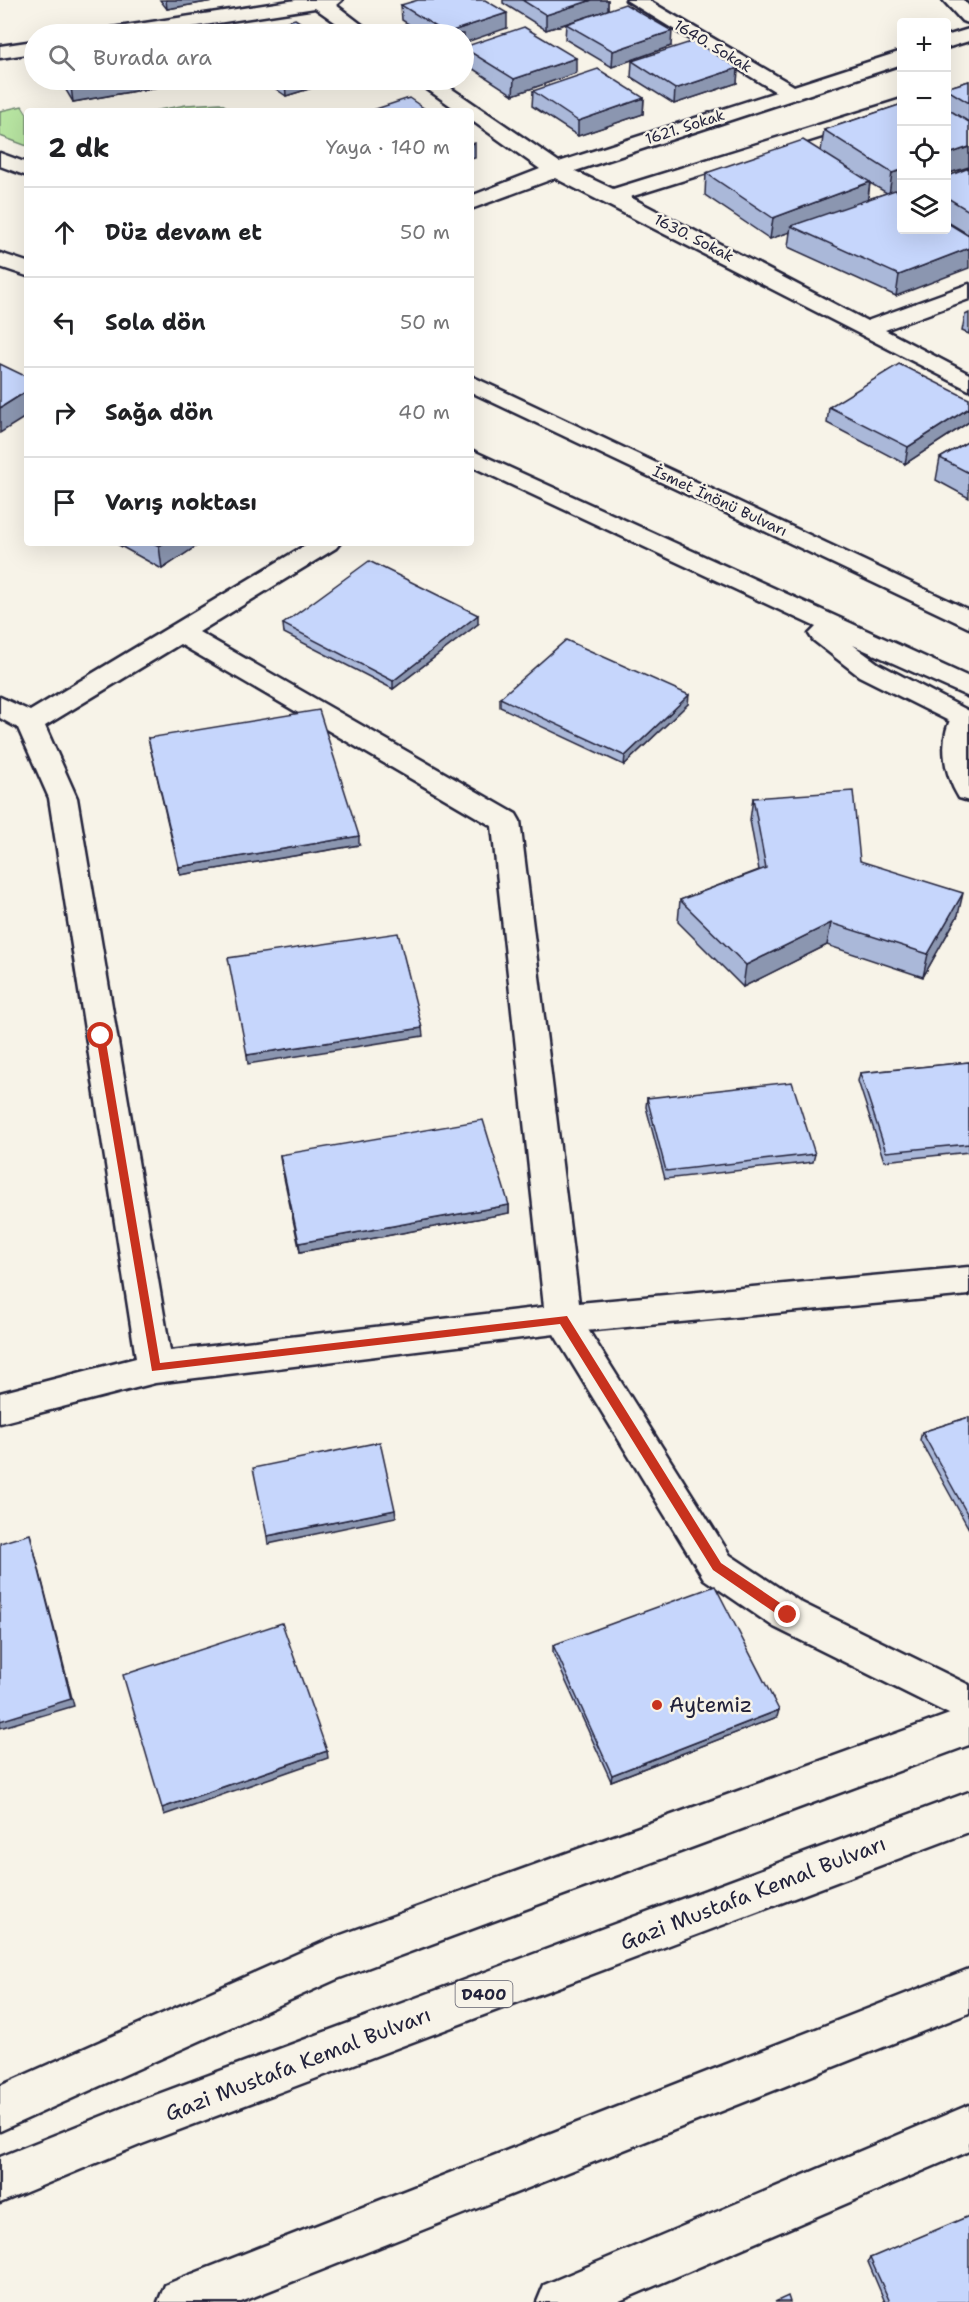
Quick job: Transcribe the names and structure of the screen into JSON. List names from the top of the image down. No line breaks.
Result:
{"streets":{"main road":["1640. Sokak","1621. Sokak","1630. Sokak","İsmet İnönü Bulvarı","Gazi Mustafa Kemal Bulvarı","D400"]},"crossings":[["1640. Sokak","1621. Sokak"],["1621. Sokak","1630. Sokak"]],"places":["Aytemiz"],"page":{"map_buttons":["+","−"],"search":"Burada ara","heading":["2 dk","Yaya · 140 m"],"list":[["Düz devam et","50 m"],["Sola dön","50 m"],["Sağa dön","40 m"],"Varış noktası"]}}
